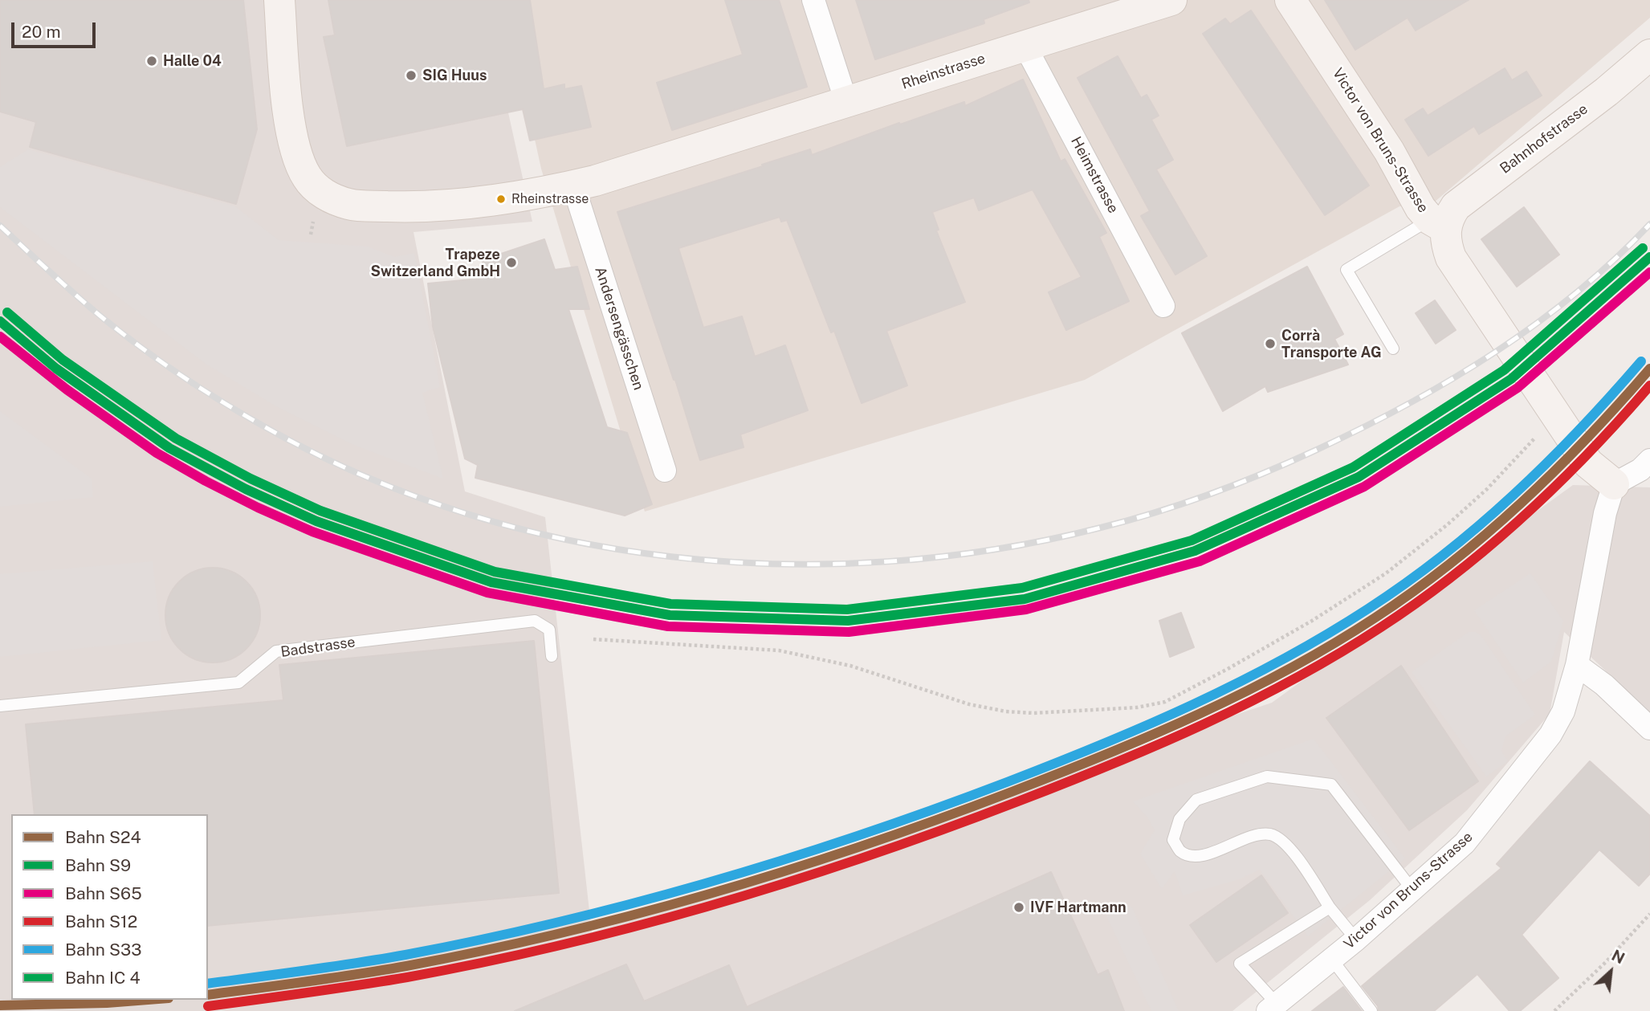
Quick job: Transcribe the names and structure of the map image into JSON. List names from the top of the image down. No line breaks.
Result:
{"streets":{"street":["Rheinstrasse","Bahnhofstrasse","Victor von Bruns-Strasse","Heimstrasse","Andersengässchen"],"lane":["Badstrasse"]},"crossings":[["Rheinstrasse","Heimstrasse"],["Rheinstrasse","Andersengässchen"],["Bahnhofstrasse","Victor von Bruns-Strasse"]],"places":["Halle 04","SIG Huus","Rheinstrasse","Trapeze Switzerland GmbH","Corrà Transporte AG","IVF Hartmann"],"lines":["rail line S9","rail line S65","rail line S33","rail line S24","rail line S12"],"legend":["Bahn S24","Bahn S9","Bahn S65","Bahn S12","Bahn S33","Bahn IC 4"],"scale_bar":"20 m","north":"top right"}
